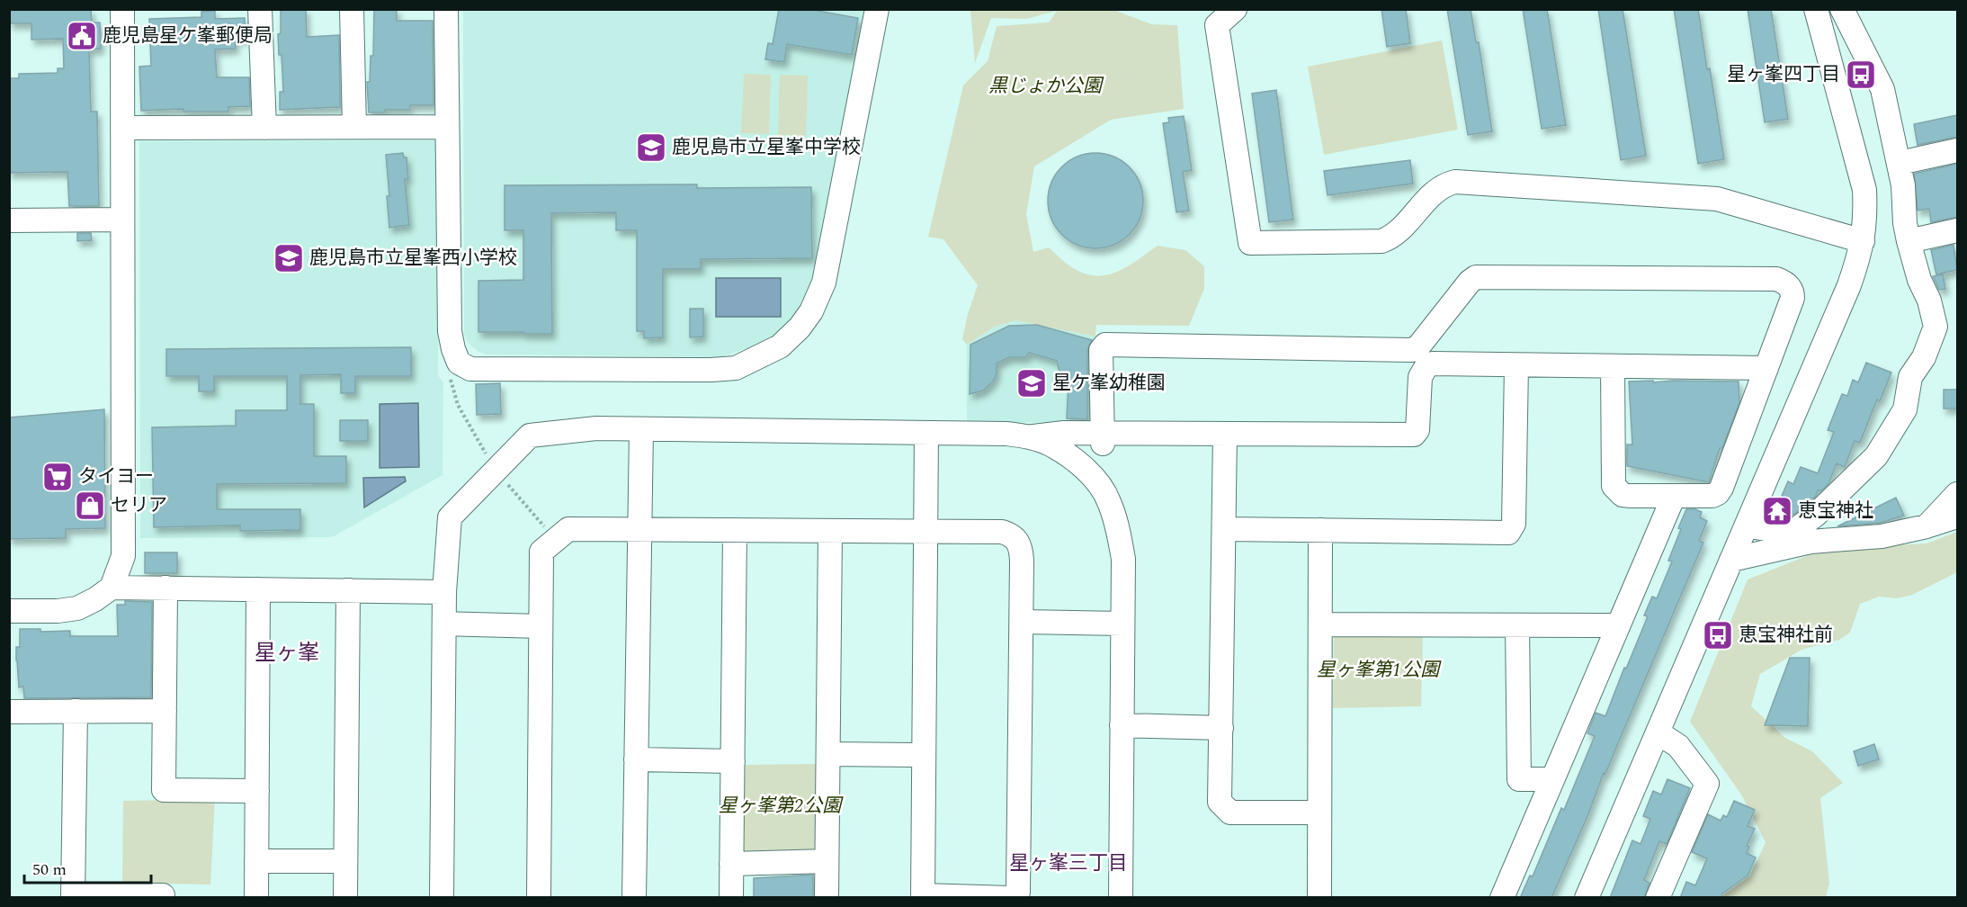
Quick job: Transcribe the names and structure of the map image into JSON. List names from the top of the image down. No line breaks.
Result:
{"districts":["星ヶ峯","星ヶ峯三丁目"],"parks":["黒じょか公園","星ヶ峯第1公園","星ヶ峯第2公園"],"places":{"public building":["鹿児島星ケ峯郵便局"],"bus stop":["星ヶ峯四丁目","恵宝神社前"],"school or university":["鹿児島市立星峯中学校","鹿児島市立星峯西小学校","星ケ峯幼稚園"],"supermarket":["タイヨー"],"shop":["セリア"],"temple":["恵宝神社"]},"scale_bar":"50 m"}
